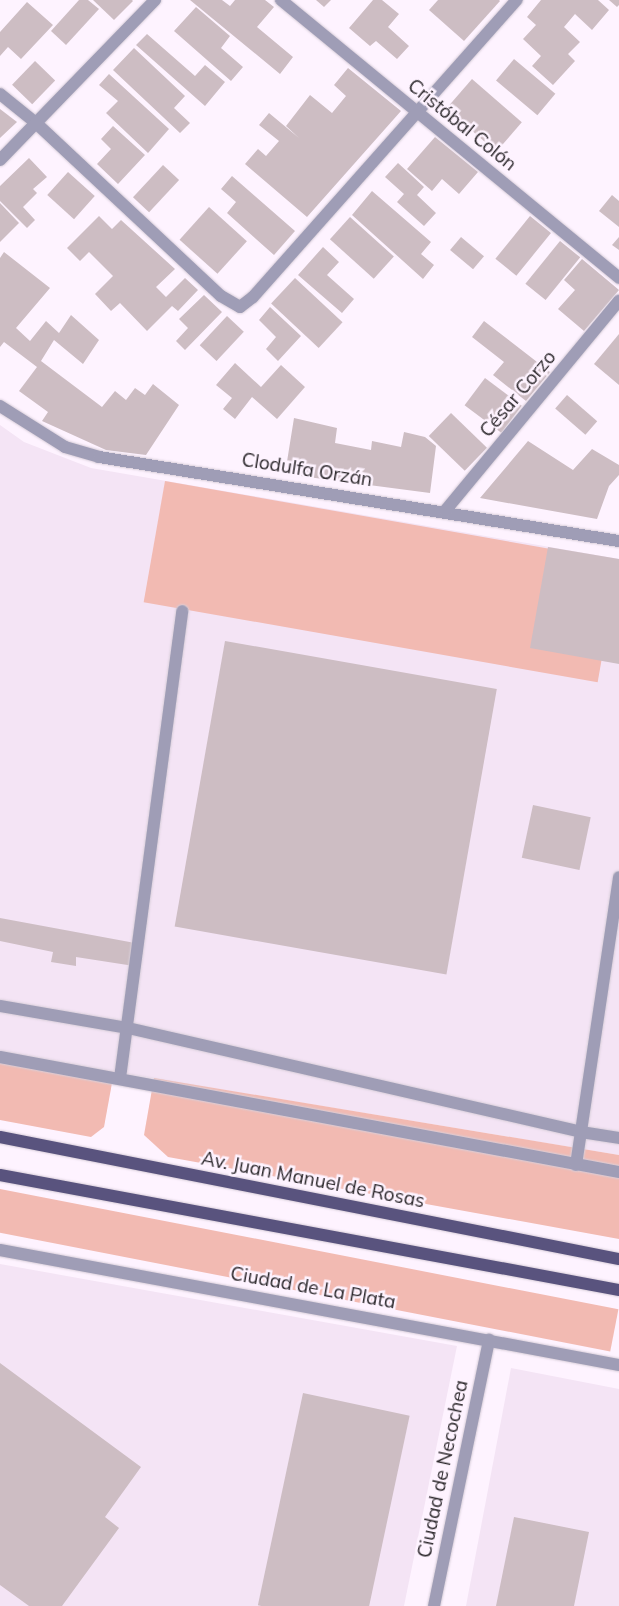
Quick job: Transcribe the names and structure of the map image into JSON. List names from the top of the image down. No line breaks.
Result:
{"streets":{"main road":["Av. Juan Manuel de Rosas"],"street":["Cristóbal Colón","César Corzo","Clodulfa Orzán","Ciudad de La Plata","Ciudad de Necochea"]},"crossings":[["César Corzo","Clodulfa Orzán"],["Ciudad de La Plata","Ciudad de Necochea"]]}
